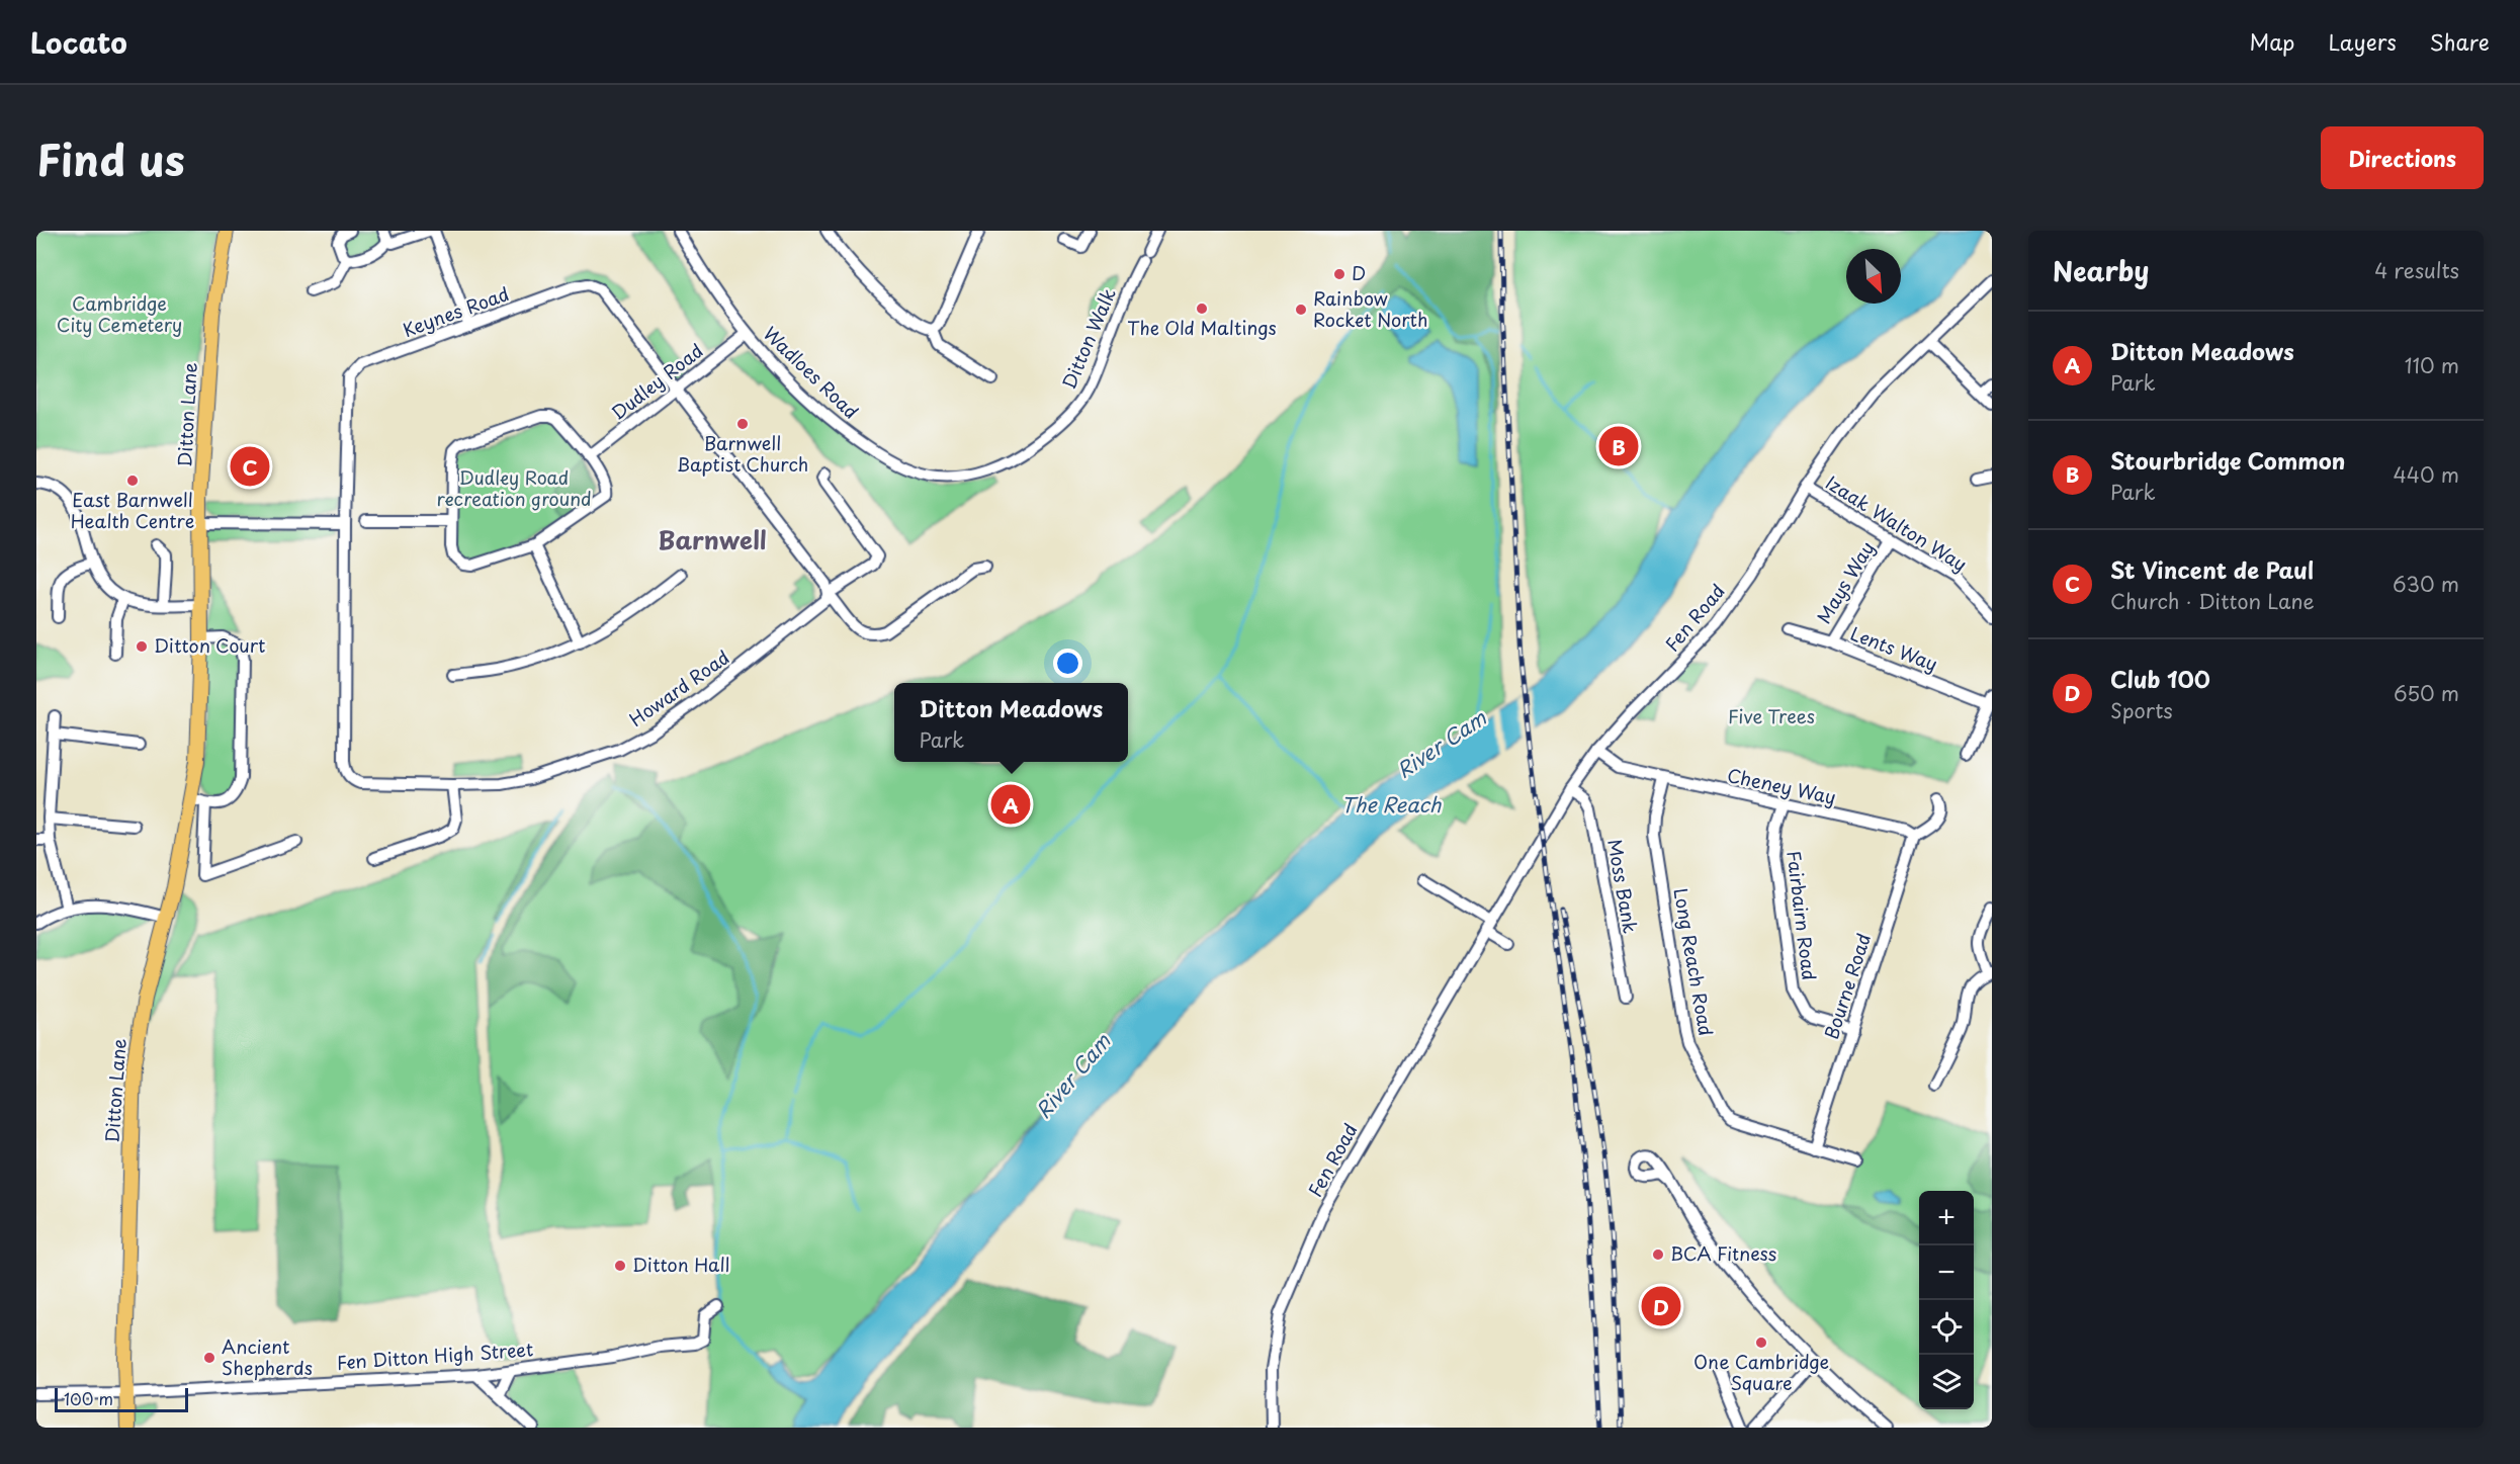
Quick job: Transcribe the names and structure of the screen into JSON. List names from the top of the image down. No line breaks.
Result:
{"streets":{"main road":["Ditton Lane"],"street":["Keynes Road","Ditton Walk","Wadloes Road","Dudley Road","Izaak Walton Way","Mays Way","Fen Road","Lents Way","Howard Road","Cheney Way","Moss Bank","Fairbairn Road","Long Reach Road","Bourne Road","Fen Ditton High Street"]},"crossings":[["Keynes Road","Dudley Road"],["Keynes Road","Howard Road"],["Ditton Walk","Wadloes Road"],["Wadloes Road","Dudley Road"],["Ditton Lane","Fen Ditton High Street"],["Izaak Walton Way","Mays Way"],["Izaak Walton Way","Fen Road"],["Mays Way","Lents Way"],["Fen Road","Cheney Way"],["Fen Road","Moss Bank"],["Cheney Way","Fairbairn Road"],["Cheney Way","Long Reach Road"],["Cheney Way","Bourne Road"],["Fairbairn Road","Bourne Road"],["Long Reach Road","Bourne Road"]],"districts":["Barnwell"],"water":["River Cam","The Reach"],"parks":["Cambridge City Cemetery","Dudley Road recreation ground","Five Trees"],"places":["D","The Old Maltings","Rainbow Rocket North","Barnwell Baptist Church","East Barnwell Health Centre","Ditton Court","BCA Fitness","Ditton Hall","One Cambridge Square","Ancient Shepherds"],"scale_bar":"100 m","north":"bottom right","page":{"header":"Locato","nav":["Map","Layers","Share"],"title":"Find us","buttons":"Directions","heading":["Nearby","4 results"],"list":[{"mark":"A","name":"Ditton Meadows","note":"Park","value":"110 m"},{"mark":"B","name":"Stourbridge Common","note":"Park","value":"440 m"},{"mark":"C","name":"St Vincent de Paul","note":"Church · Ditton Lane","value":"630 m"},{"mark":"D","name":"Club 100","note":"Sports","value":"650 m"}],"pins":["B","C","A","D"],"popup":["Ditton Meadows","Park"],"map_buttons":["+","−"],"scale":"100 m"}}
